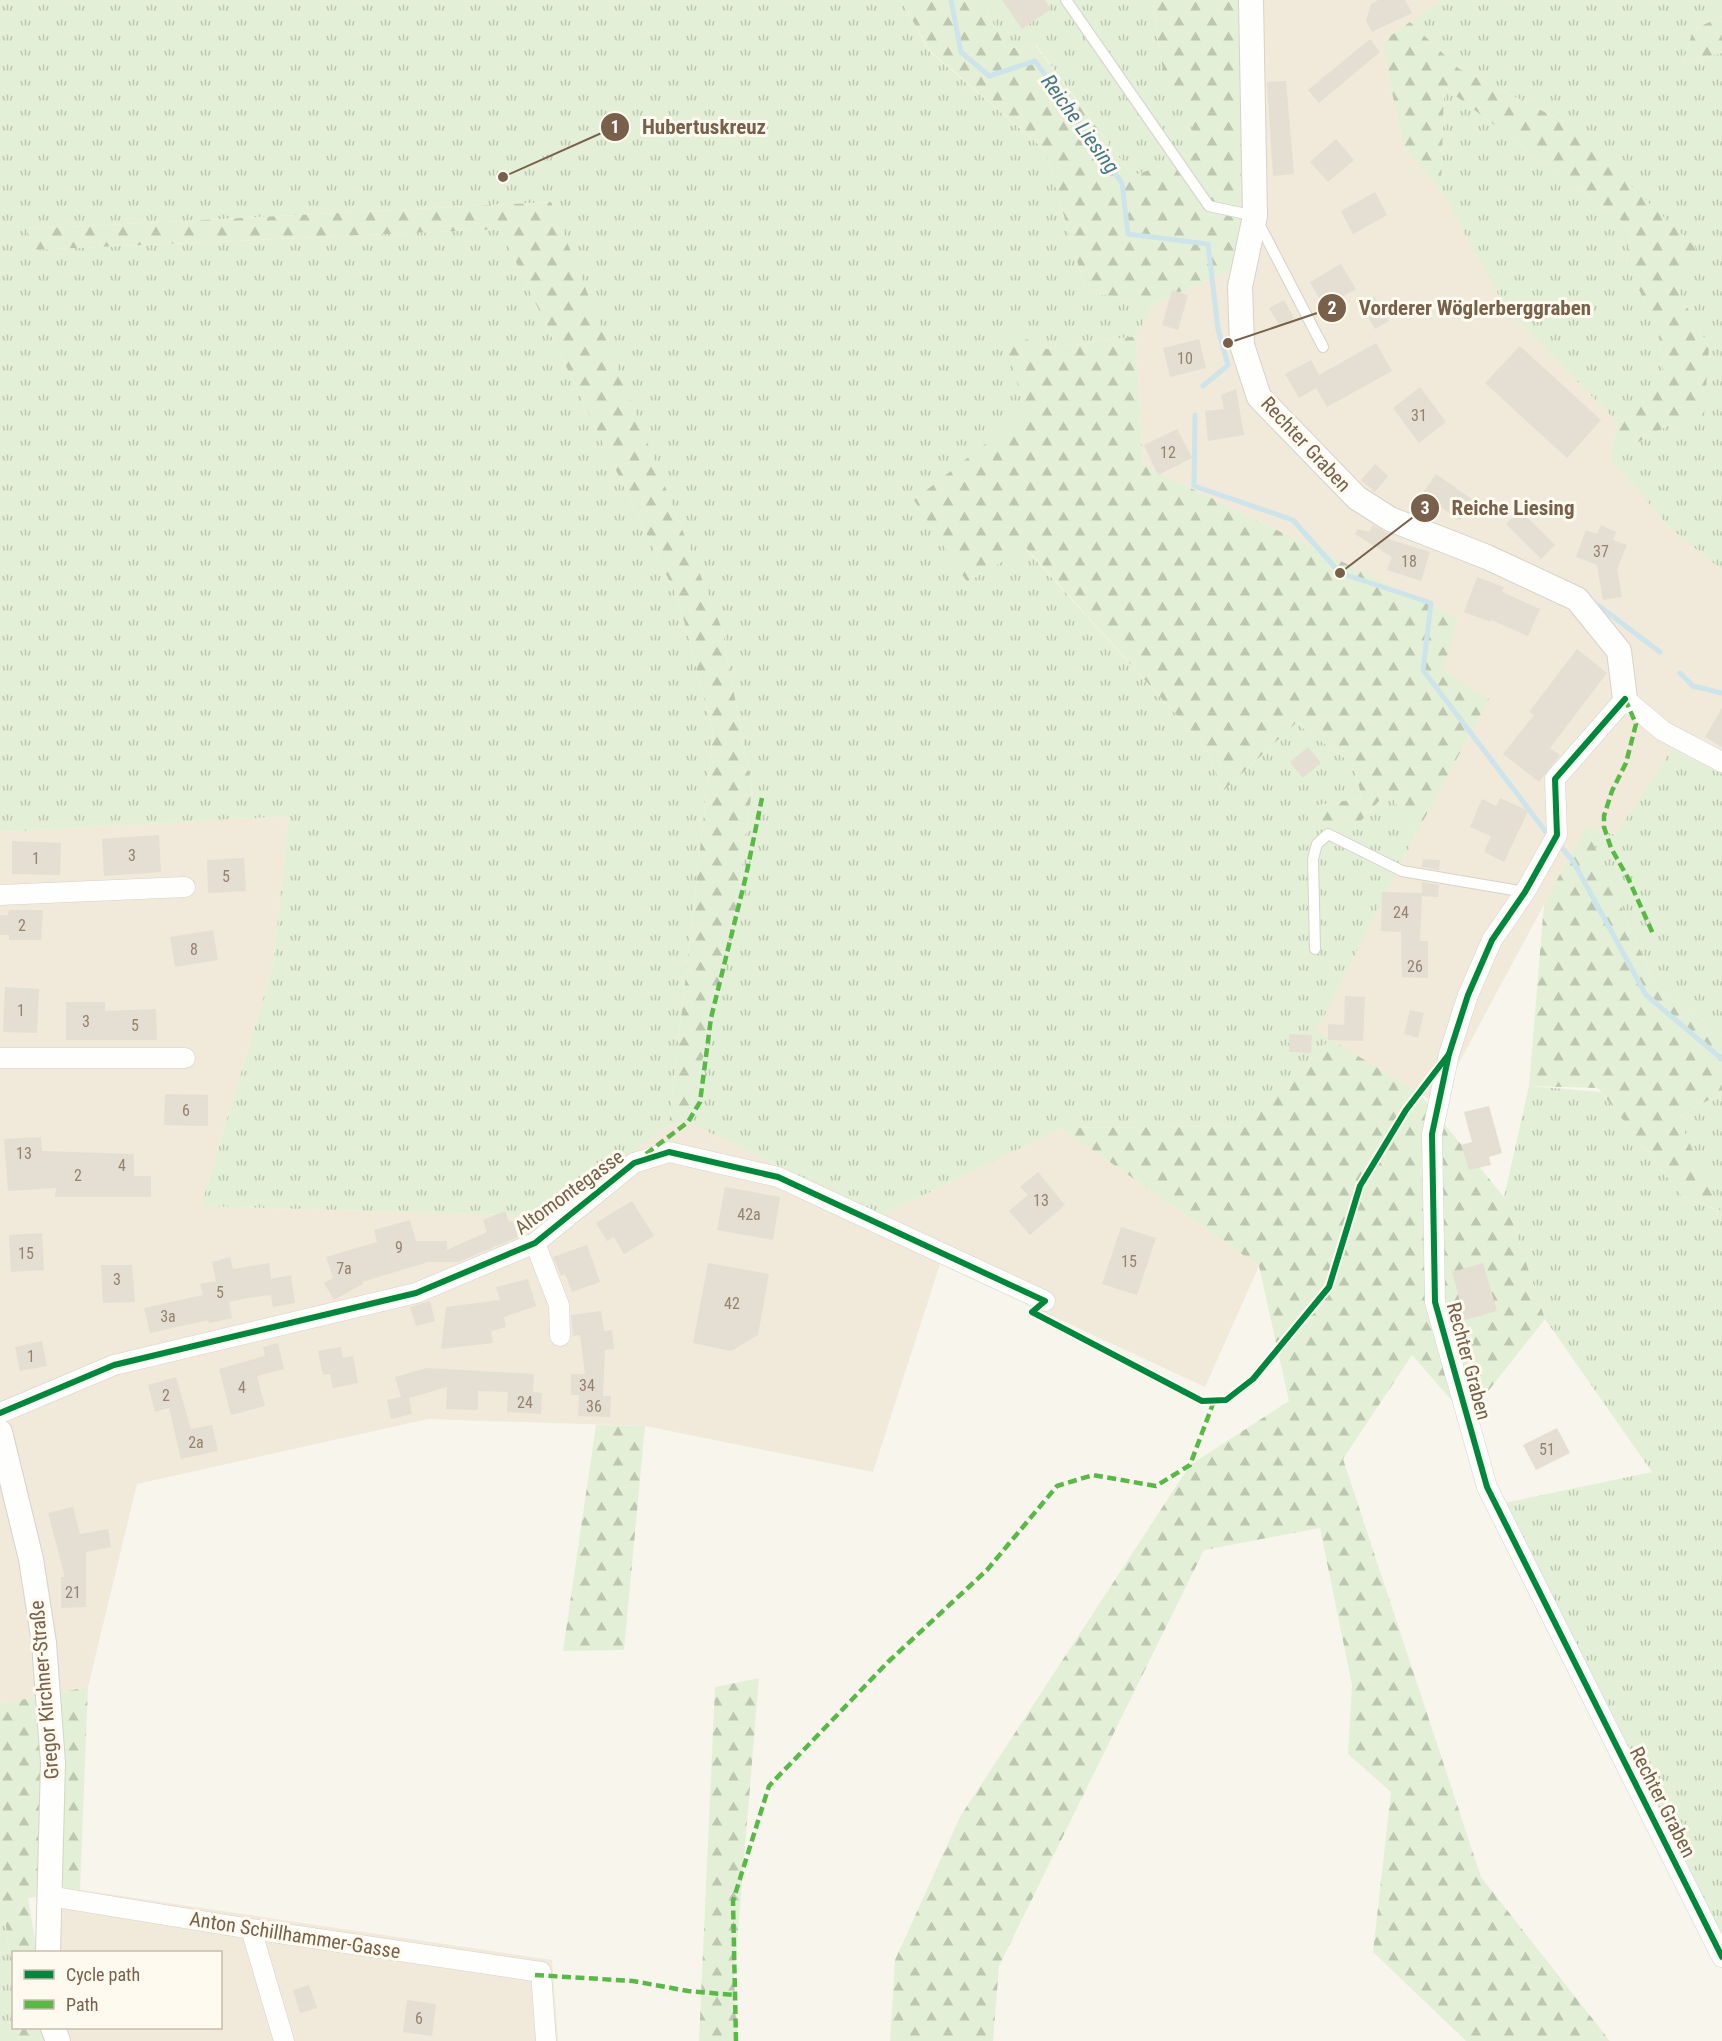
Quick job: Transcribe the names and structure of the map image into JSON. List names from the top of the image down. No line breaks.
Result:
{"streets":{"street":["Rechter Graben","Altomontegasse","Gregor Kirchner-Straße","Anton Schillhammer-Gasse"]},"crossings":[["Gregor Kirchner-Straße","Anton Schillhammer-Gasse"]],"water":["Reiche Liesing"],"places":["Hubertuskreuz","Vorderer Wöglerberggraben","Reiche Liesing"],"house_numbers":["10","31","12","37","18","3","1","5","24","2","8","26","1","3","5","6","13","4","2","13","42a","9","15","15","7a","3","5","42","3a","1","34","4","2","24","36","2a","51","21","6"],"legend":["Cycle path","Path"]}
